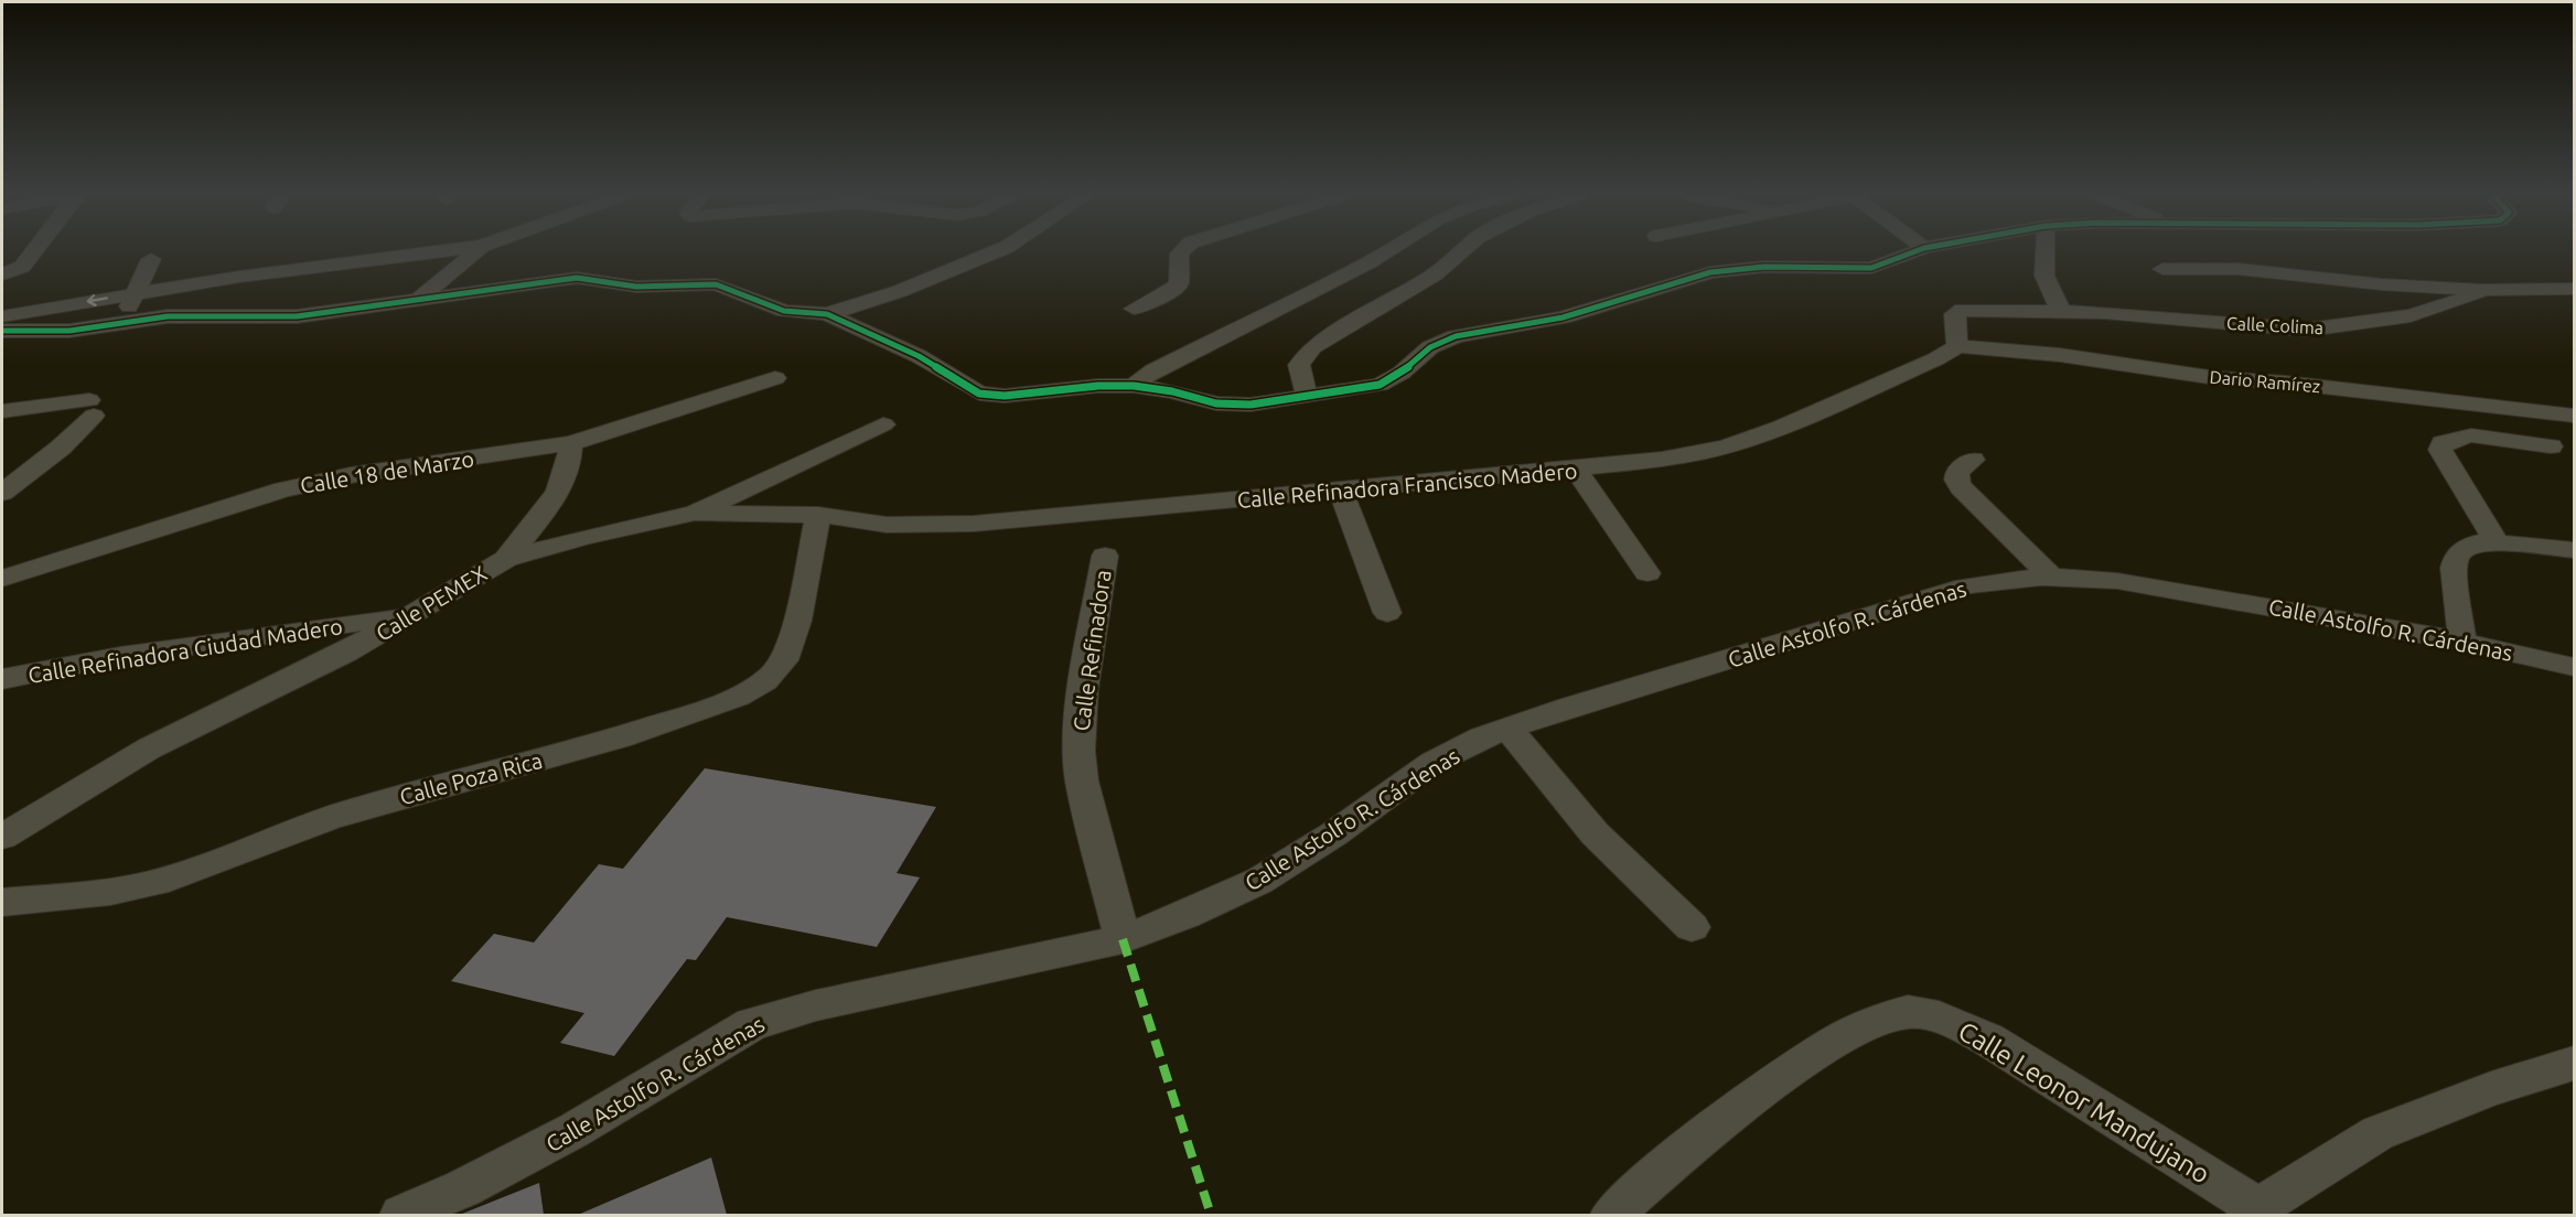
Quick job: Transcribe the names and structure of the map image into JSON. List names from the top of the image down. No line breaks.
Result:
{"streets":{"street":["Calle Colima","Dario Ramírez","Calle 18 de Marzo","Calle Refinadora Francisco Madero","Calle PEMEX","Calle Astolfo R. Cárdenas","Calle Refinadora Ciudad Madero","Calle Refinadora","Calle Poza Rica","Calle Leonor Mandujano"]},"crossings":[["Dario Ramírez","Calle Refinadora Francisco Madero"],["Calle Refinadora Francisco Madero","Calle PEMEX"],["Calle Refinadora Francisco Madero","Calle Poza Rica"],["Calle PEMEX","Calle Refinadora Ciudad Madero"],["Calle Astolfo R. Cárdenas","Calle Refinadora"]]}
